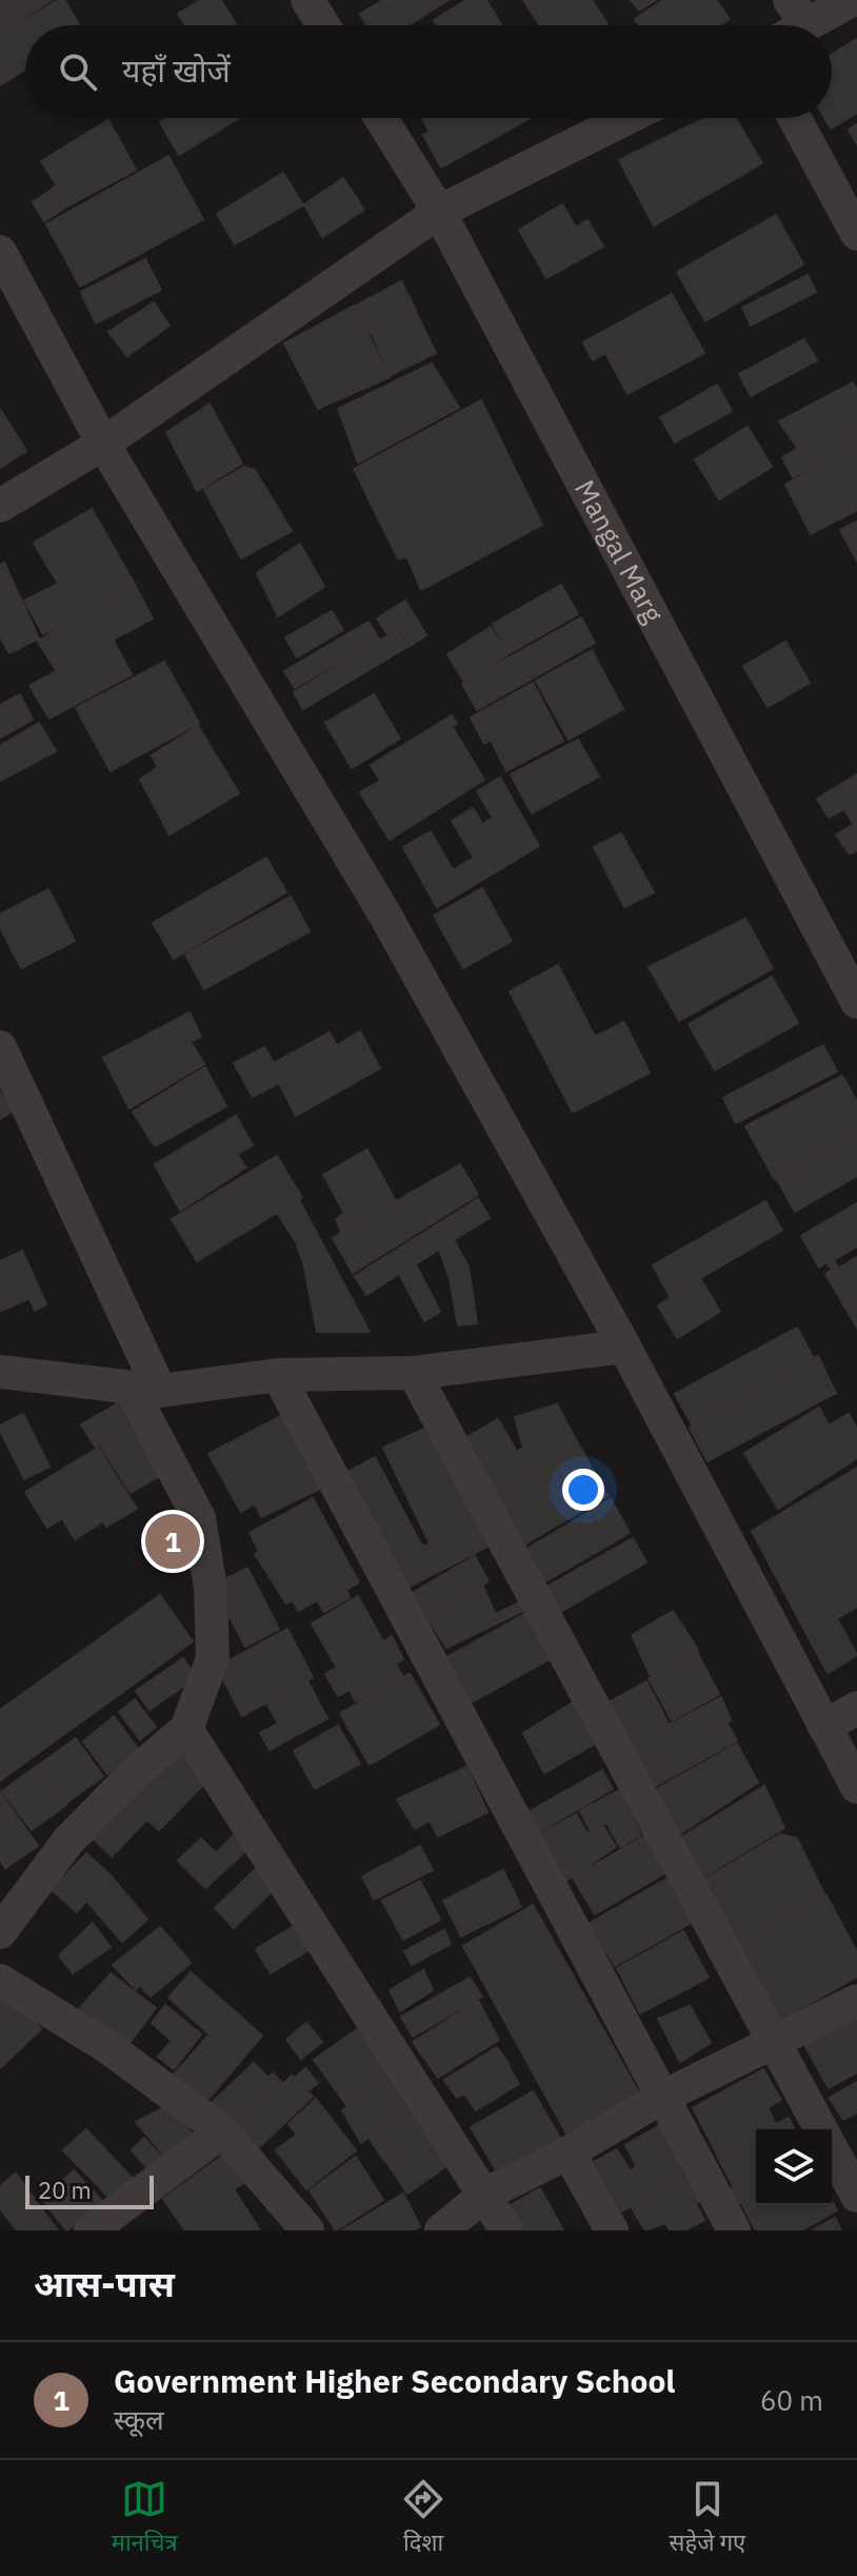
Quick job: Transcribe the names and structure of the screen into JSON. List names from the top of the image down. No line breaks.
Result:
{"streets":{"street":["Mangal Marg"]},"scale_bar":"20 m","page":{"search":"यहाँ खोजें","pins":"1","scale":"20 m","heading":"आस-पास","list":[{"mark":"1","name":"Government Higher Secondary School","note":"स्कूल","value":"60 m"}],"nav":["मानचित्र","दिशा","सहेजे गए"]}}
